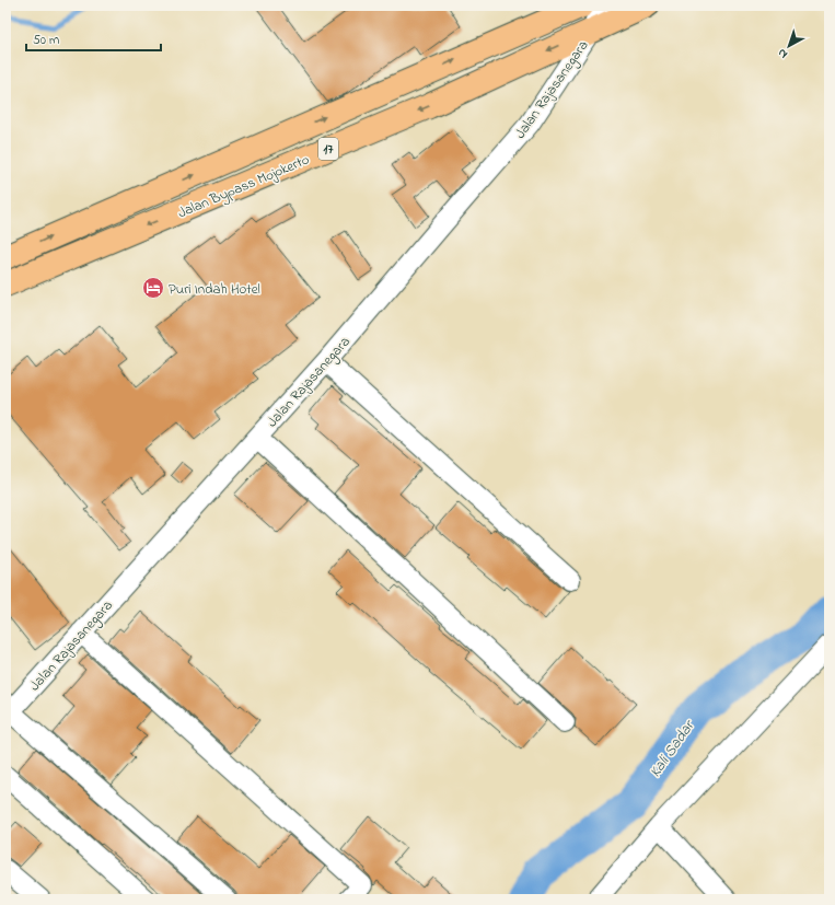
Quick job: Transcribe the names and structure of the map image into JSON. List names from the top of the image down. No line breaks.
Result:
{"streets":{"highway":["17","Jalan Bypass Mojokerto"],"street":["Jalan Rajasanegara"]},"crossings":[["Jalan Rajasanegara","Jalan Bypass Mojokerto"]],"water":["Kali Sadar"],"places":{"hotel":["Puri Indah Hotel"]},"scale_bar":"50 m","north":"bottom left"}
